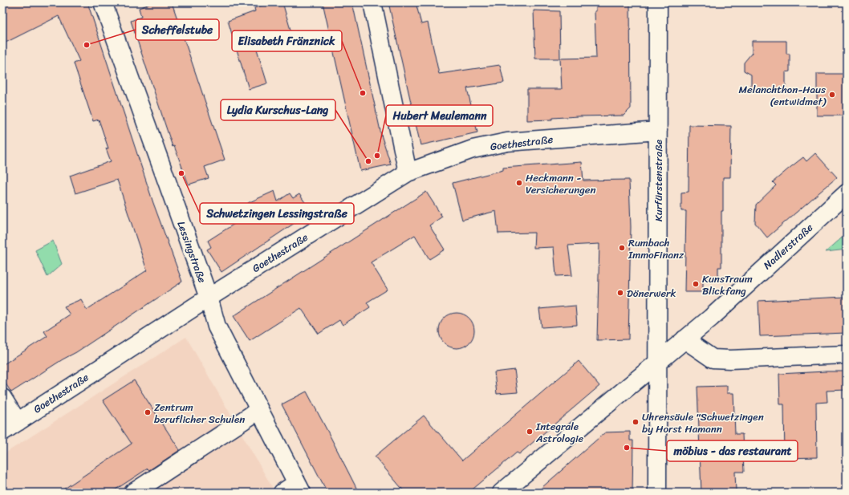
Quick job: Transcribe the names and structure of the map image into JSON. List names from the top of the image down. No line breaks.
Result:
{"streets":{"street":["Goethestraße","Kurfürstenstraße","Nadlerstraße","Lessingstraße"]},"crossings":[["Goethestraße","Kurfürstenstraße"],["Goethestraße","Lessingstraße"],["Kurfürstenstraße","Nadlerstraße"]],"places":["Scheffelstube","Elisabeth Fränznick","Melanchthon-Haus (entwidmet)","Hubert Meulemann","Lydia Kurschus-Lang","Schwetzingen Lessingstraße","Heckmann - Versicherungen","Rumbach ImmoFinanz","KunsTraum Blickfang","Dönerwerk","Zentrum beruflicher Schulen","Uhrensäule \"Schwetzingen by Horst Hamann","Integrale Astrologie","möbius - das restaurant"]}
